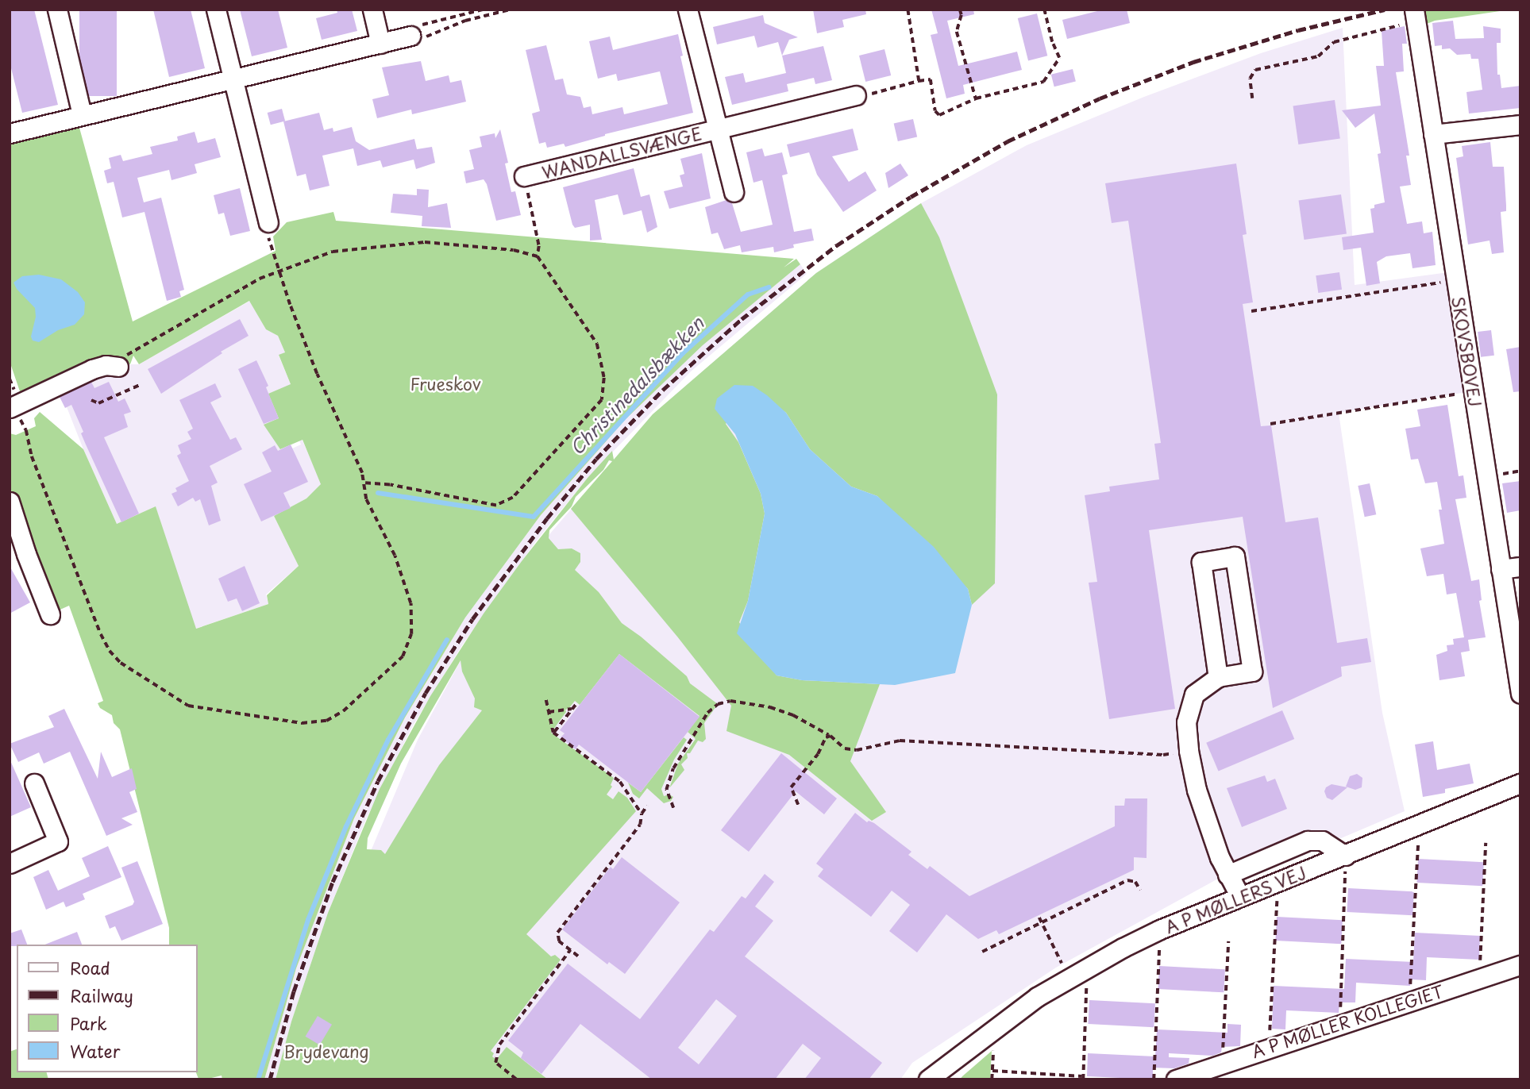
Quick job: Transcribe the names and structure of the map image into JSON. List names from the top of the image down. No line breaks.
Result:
{"streets":{"street":["WANDALLSVÆNGE","SKOVSBOVEJ","A P MØLLERS VEJ","A P MØLLER KOLLEGIET"]},"water":["Christinedalsbækken"],"parks":["Frueskov","Brydevang"],"legend":["Road","Railway","Park","Water"]}
